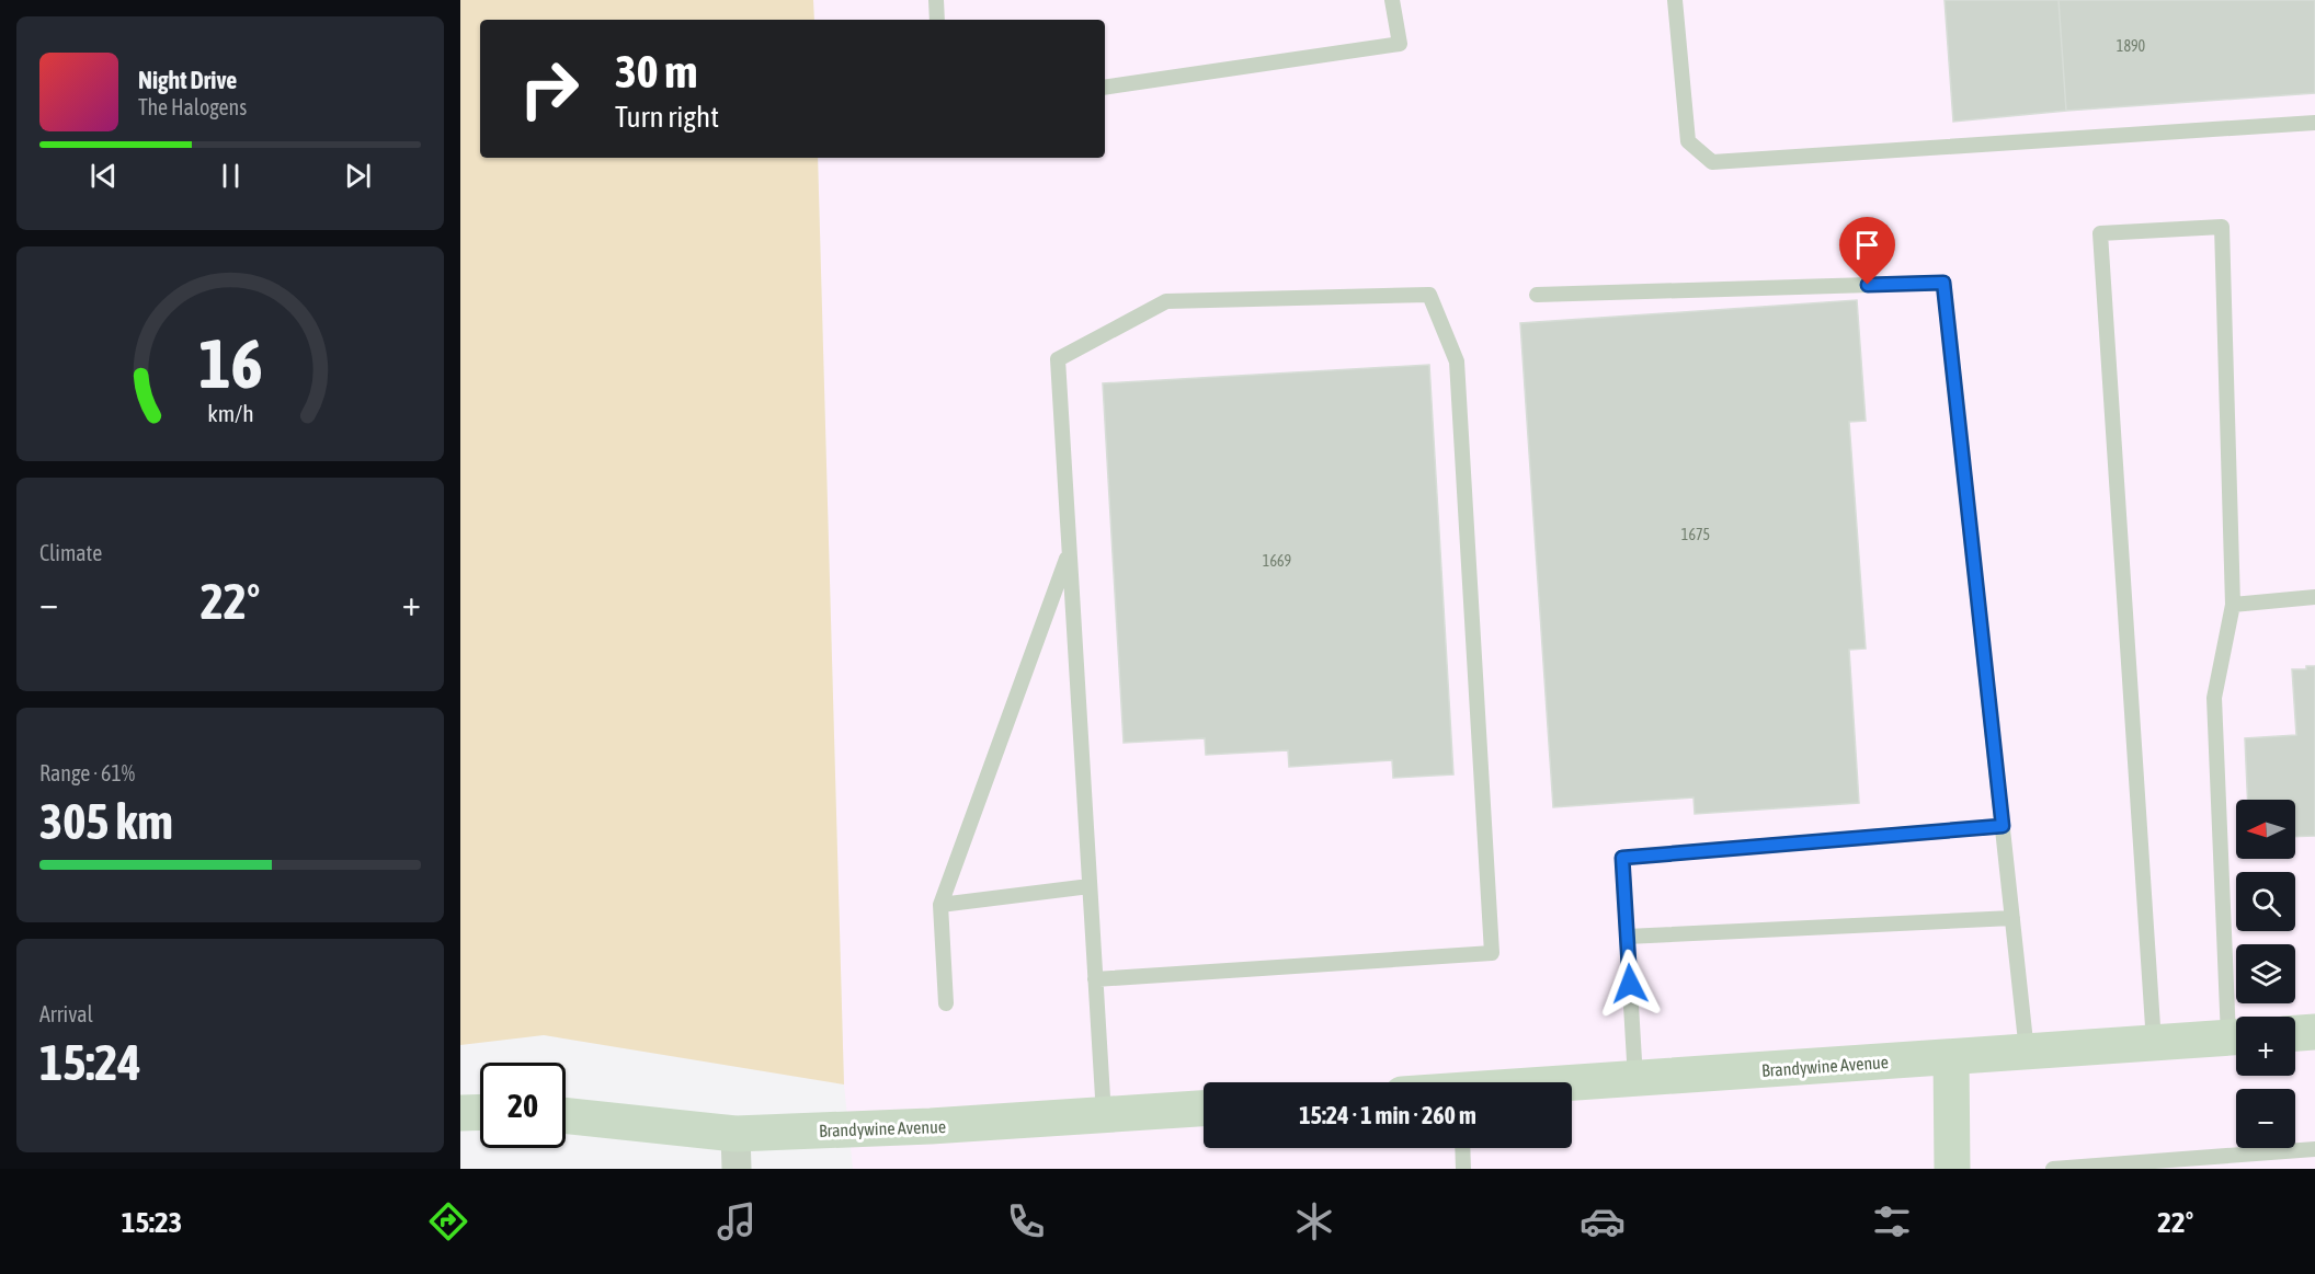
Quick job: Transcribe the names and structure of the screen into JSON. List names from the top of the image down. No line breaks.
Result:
{"streets":{"street":["Brandywine Avenue"]},"house_numbers":["1890","1675","1669"],"north":"left","page":{"turn":["30 m","Turn right"],"song":["Night Drive","The Halogens"],"tile":["Climate",["Range · 61%","305 km"],["Arrival","15:24"]],"heat":["−","22°","+"],"map_buttons":["+","−"],"limit":"20","trip":"15:24 · 1 min · 260 m","tabs":["15:23","22°"],"gauge":["16","km/h"]}}
